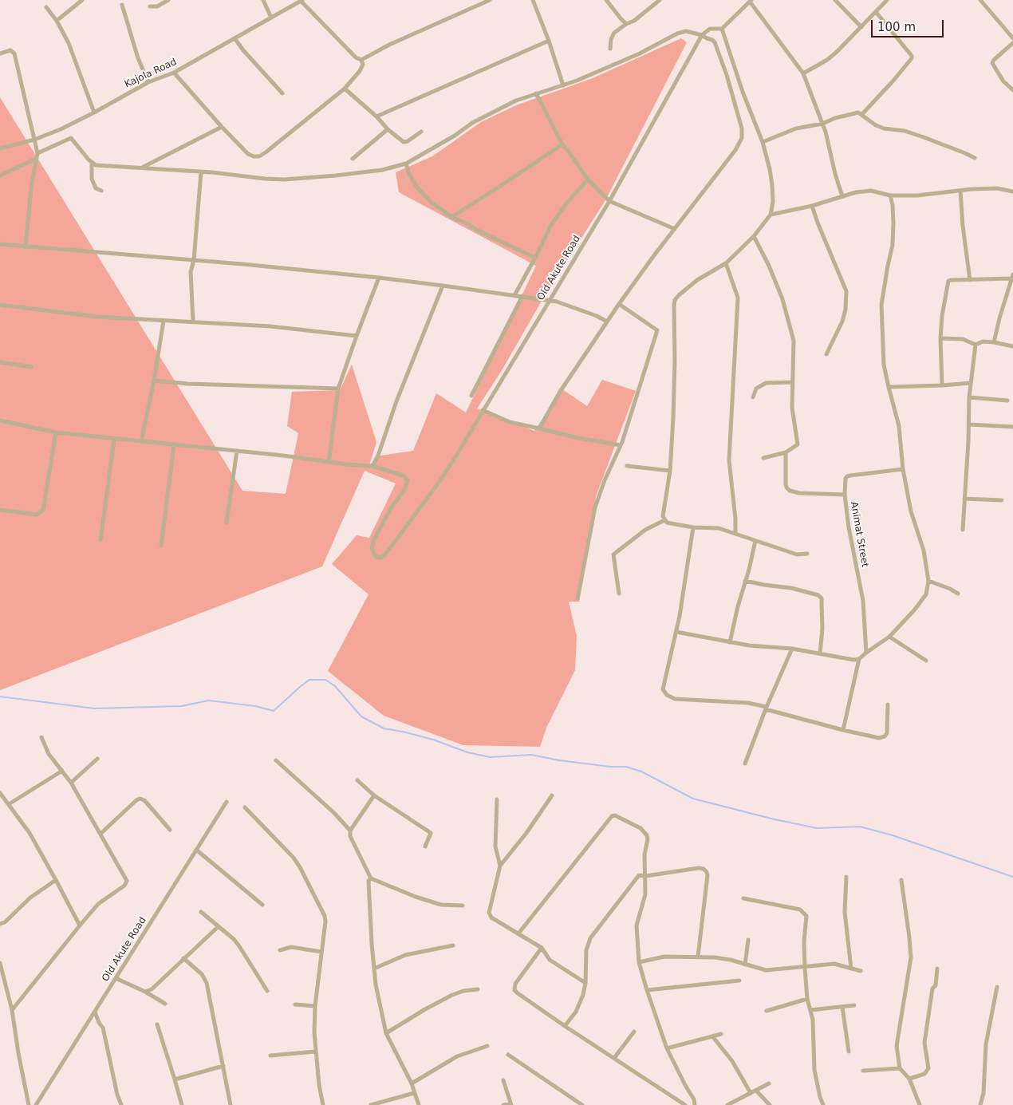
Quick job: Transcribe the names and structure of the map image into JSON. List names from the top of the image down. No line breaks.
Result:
{"streets":{"street":["Kajola Road","Old Akute Road","Animat Street"]},"scale_bar":"100 m"}
